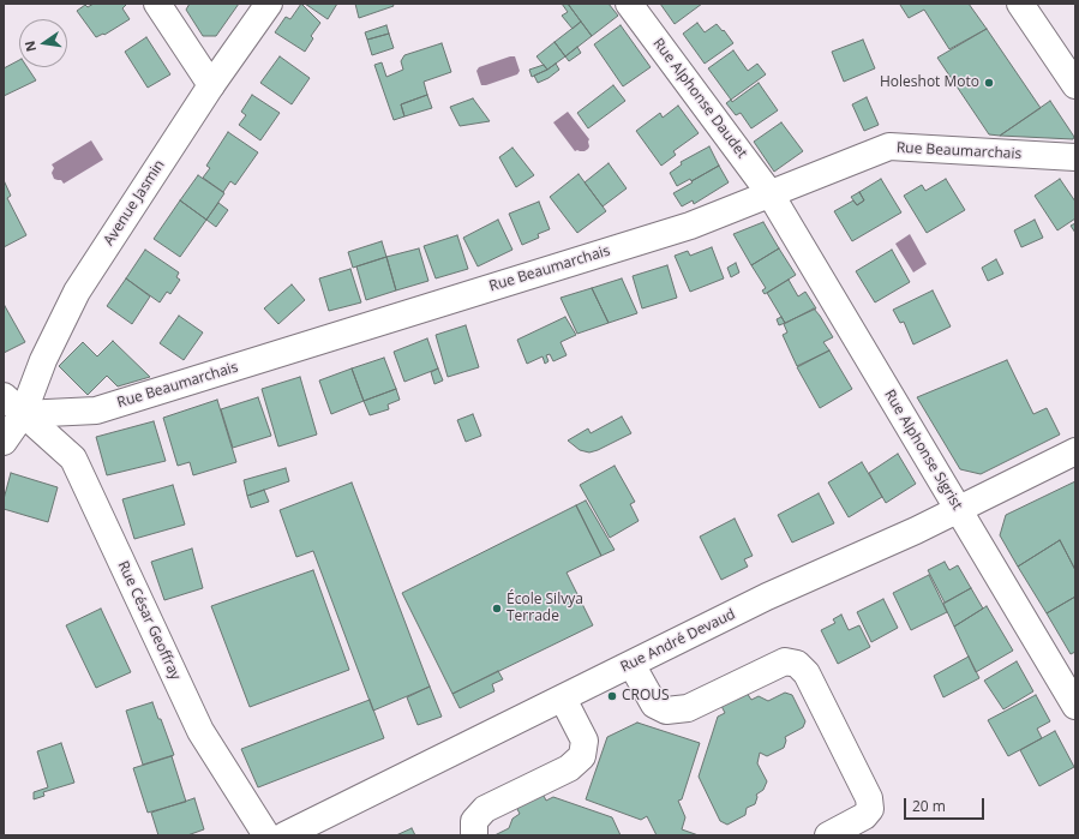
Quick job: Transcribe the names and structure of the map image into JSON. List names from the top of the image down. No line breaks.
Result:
{"streets":{"street":["Rue Alphonse Daudet","Rue Beaumarchais","Avenue Jasmin","Rue Alphonse Sigrist","Rue César Geoffray","Rue André Devaud"]},"crossings":[["Rue Alphonse Daudet","Rue Beaumarchais"],["Rue Alphonse Daudet","Rue Alphonse Sigrist"],["Rue Beaumarchais","Avenue Jasmin"],["Rue Beaumarchais","Rue Alphonse Sigrist"],["Rue Beaumarchais","Rue César Geoffray"],["Avenue Jasmin","Rue César Geoffray"],["Rue Alphonse Sigrist","Rue André Devaud"]],"places":["Holeshot Moto","École Silvya Terrade","CROUS"],"scale_bar":"20 m","north":"left"}
